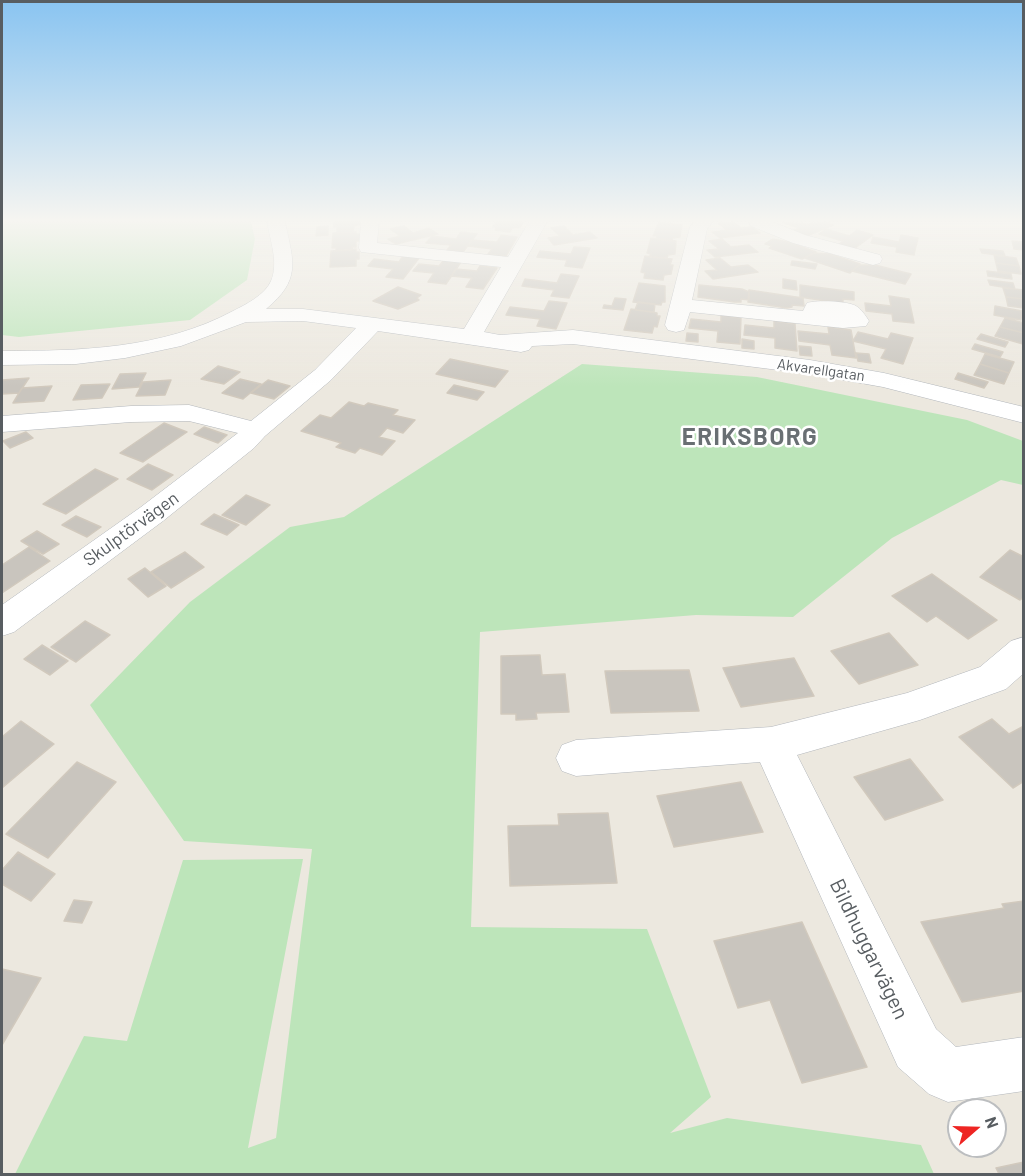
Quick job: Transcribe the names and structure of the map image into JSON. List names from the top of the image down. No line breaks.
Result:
{"streets":{"street":["Akvarellgatan","Skulptörvägen","Bildhuggarvägen"]},"crossings":[["Akvarellgatan","Skulptörvägen"]],"districts":["ERIKSBORG"],"north":"right"}
